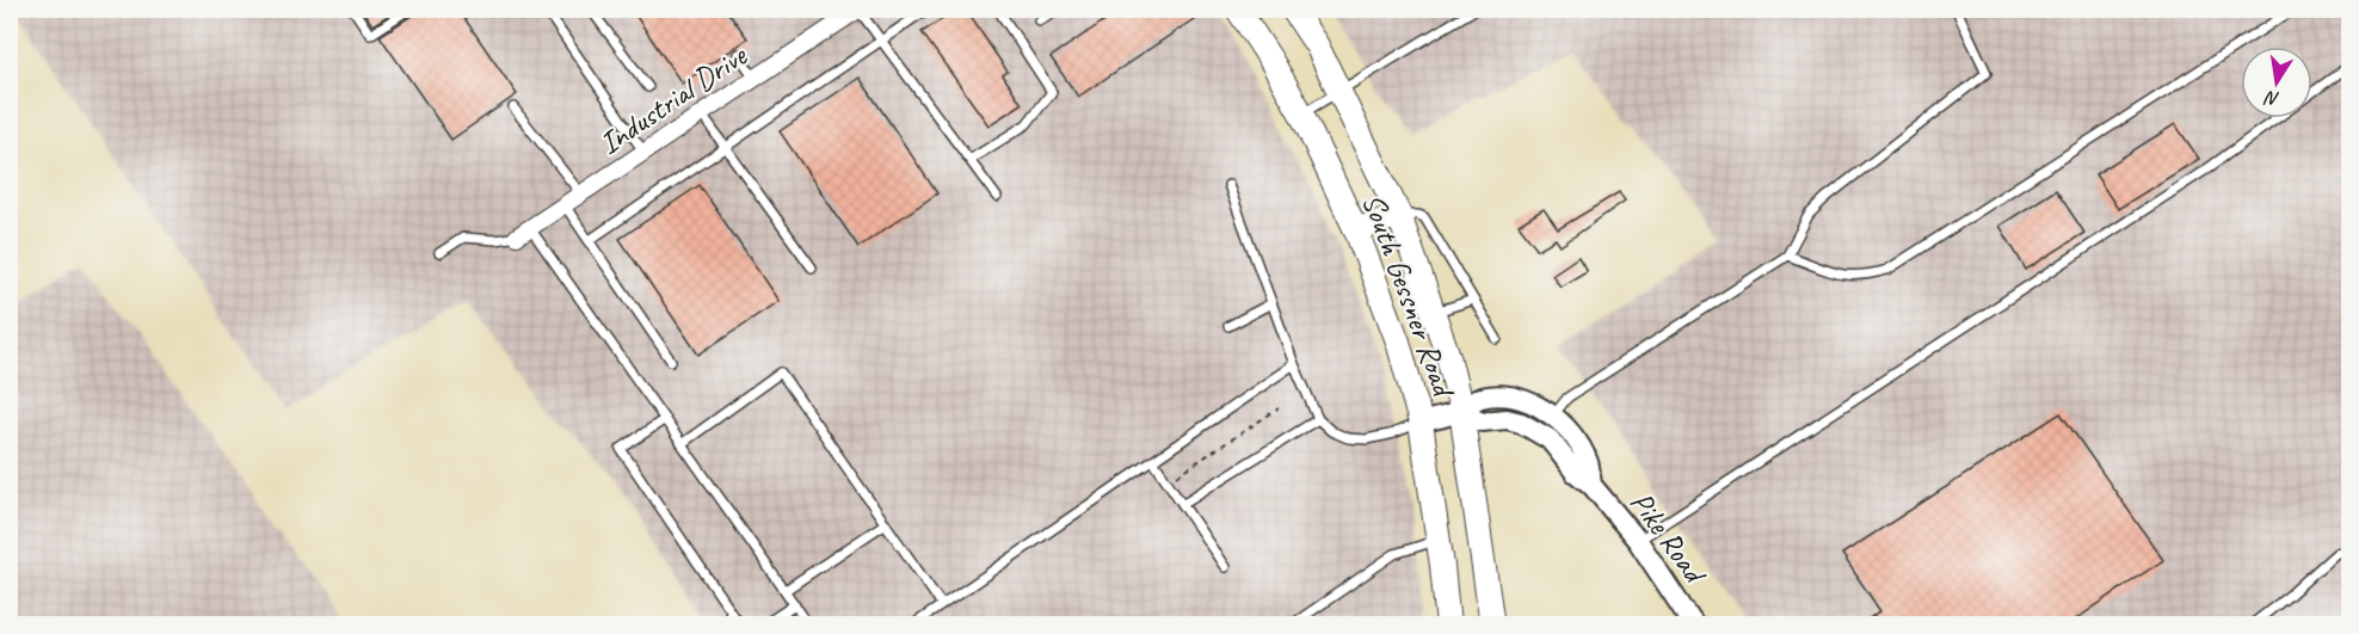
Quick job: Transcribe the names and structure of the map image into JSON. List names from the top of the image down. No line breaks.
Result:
{"streets":{"main road":["South Gessner Road"],"street":["Industrial Drive","Pike Road"]},"crossings":[["South Gessner Road","Pike Road"]],"north":"bottom"}
